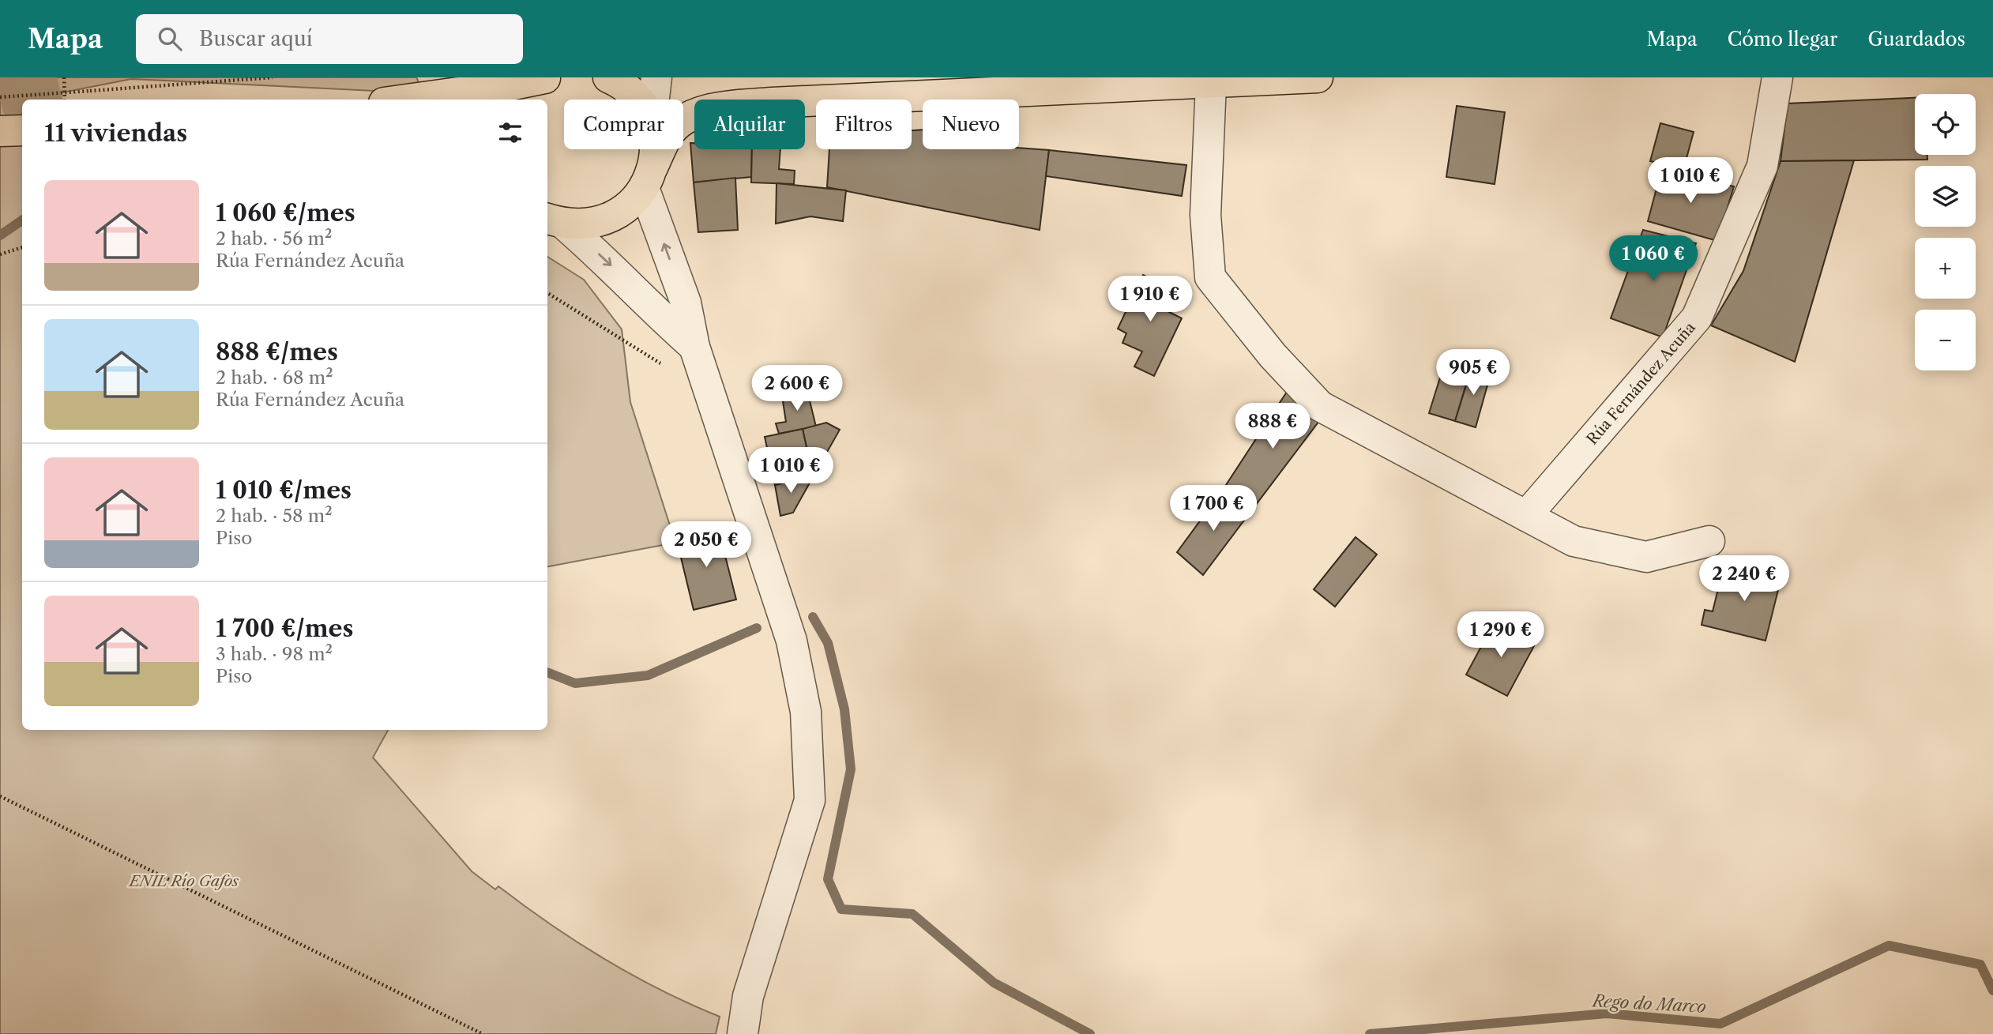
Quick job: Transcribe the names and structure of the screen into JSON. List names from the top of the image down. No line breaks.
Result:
{"streets":{"street":["Rúa Fernández Acuña"]},"water":["Rego do Marco"],"parks":["ENIL Río Gafos"],"page":{"header":"Mapa","search":"Buscar aquí","nav":["Mapa","Cómo llegar","Guardados"],"map_buttons":["+","−"],"chip":["Comprar","Alquilar","Filtros","Nuevo"],"heading":"11 viviendas","price":["1 010 €","1 060 €","1 910 €","905 €","2 600 €","888 €","1 010 €","1 700 €","2 050 €","2 240 €","1 290 €"],"list":[{"name":"1 060 €/mes","note":"2 hab. · 56 m² · Rúa Fernández Acuña"},{"name":"888 €/mes","note":"2 hab. · 68 m² · Rúa Fernández Acuña"},{"name":"1 010 €/mes","note":"2 hab. · 58 m² · Piso"},{"name":"1 700 €/mes","note":"3 hab. · 98 m² · Piso"}]}}
